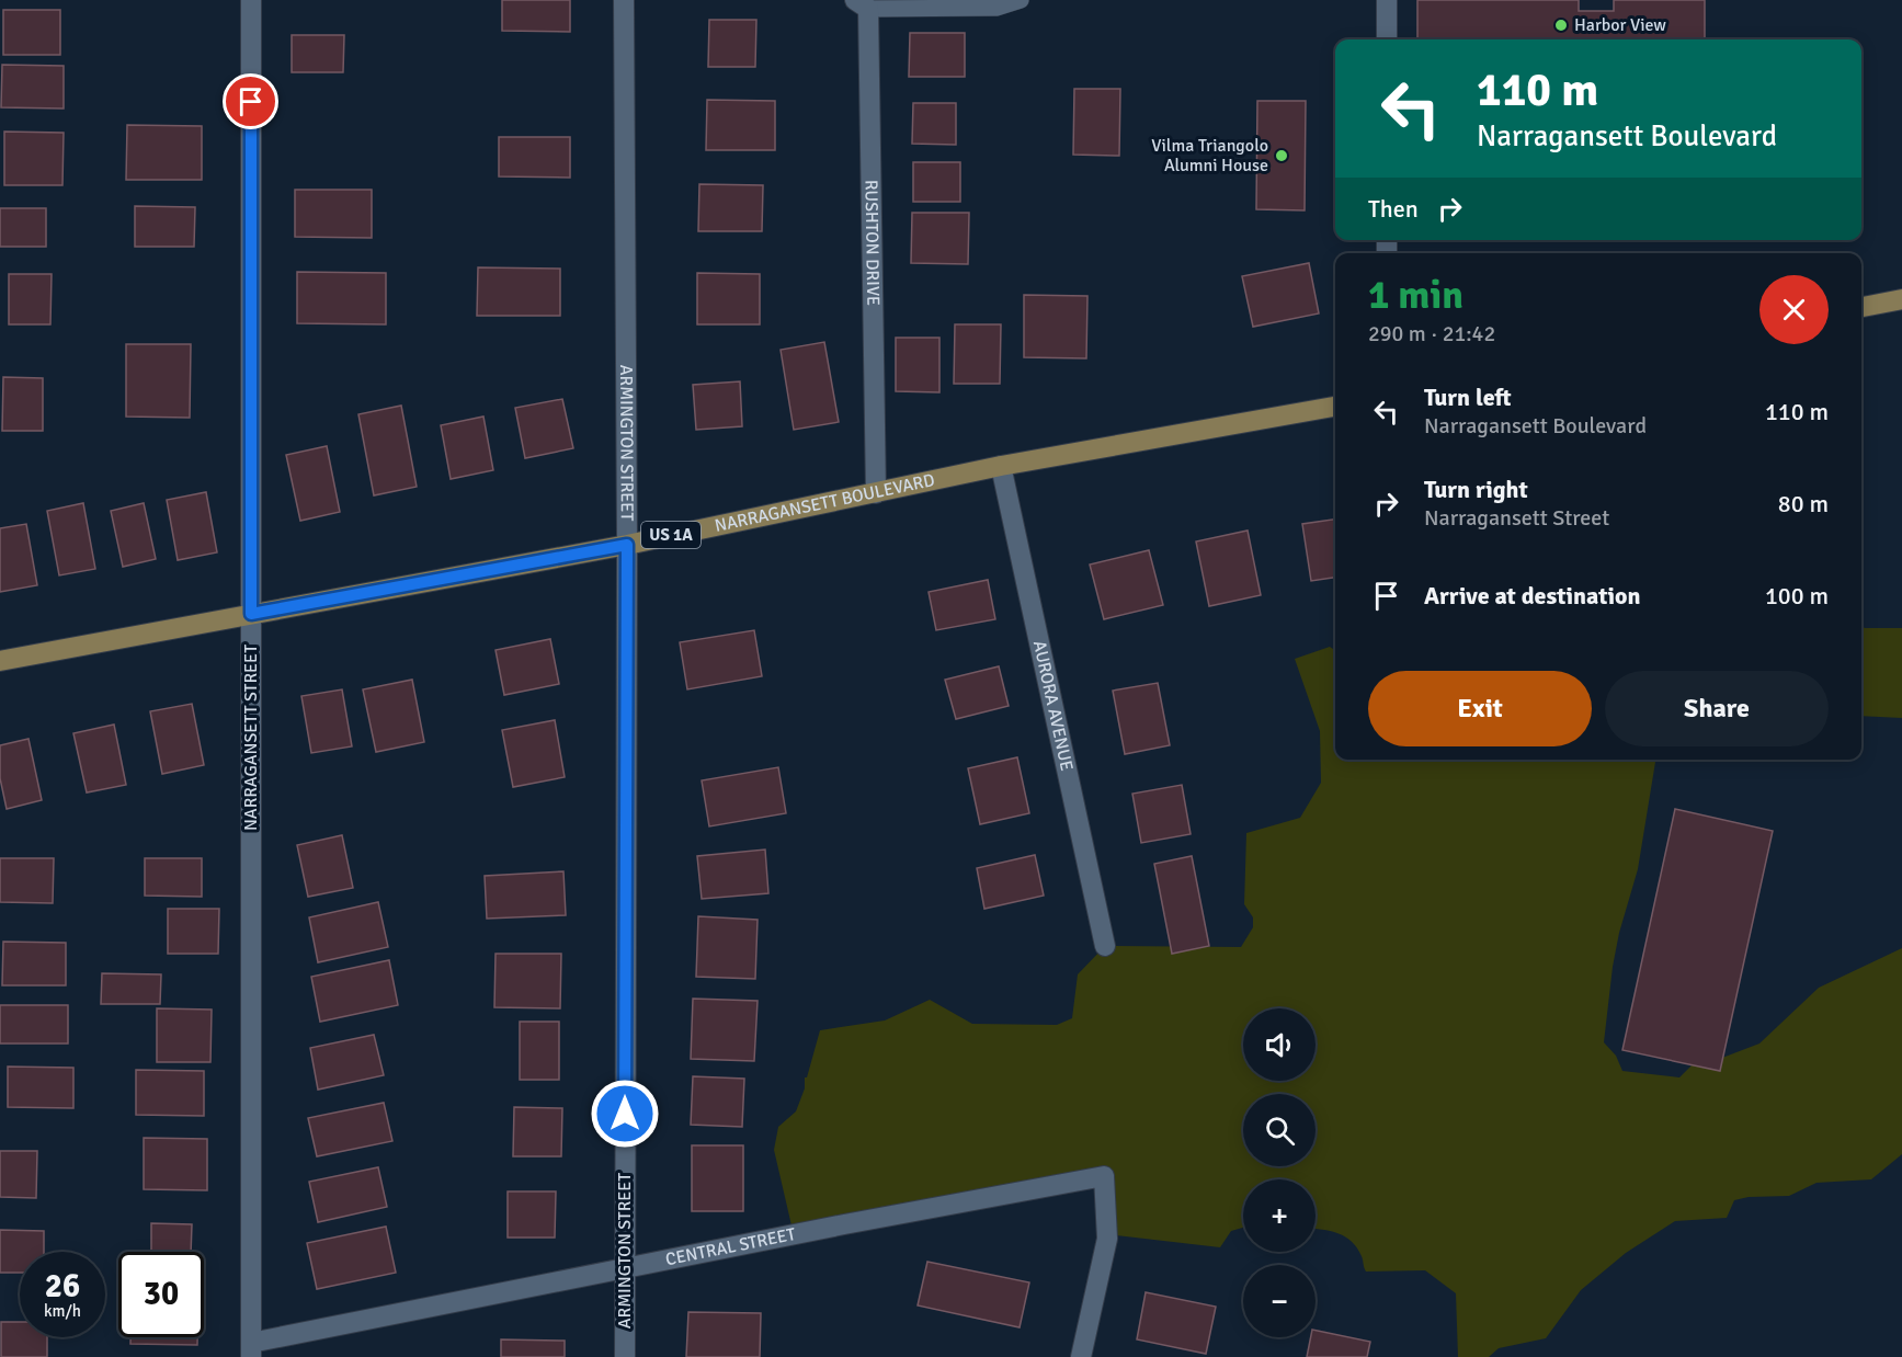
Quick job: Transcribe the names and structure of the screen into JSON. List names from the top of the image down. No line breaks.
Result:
{"streets":{"main road":["NARRAGANSETT BOULEVARD","US 1A"],"street":["RUSHTON DRIVE","ARMINGTON STREET","AURORA AVENUE","NARRAGANSETT STREET","CENTRAL STREET"]},"crossings":[["RUSHTON DRIVE","NARRAGANSETT BOULEVARD"],["ARMINGTON STREET","NARRAGANSETT BOULEVARD"],["ARMINGTON STREET","CENTRAL STREET"],["NARRAGANSETT BOULEVARD","AURORA AVENUE"],["NARRAGANSETT BOULEVARD","NARRAGANSETT STREET"],["NARRAGANSETT STREET","CENTRAL STREET"]],"places":["Harbor View","Vilma Triangolo Alumni House"],"page":{"turn":["110 m","Narragansett Boulevard"],"then":"Then","heading":["1 min","290 m · 21:42"],"list":[{"name":"Turn left","note":"Narragansett Boulevard","value":"110 m"},{"name":"Turn right","note":"Narragansett Street","value":"80 m"},{"name":"Arrive at destination","value":"100 m"}],"buttons":["Exit","Share"],"map_buttons":["+","−"],"speed":"26 km/h","limit":"30"}}
